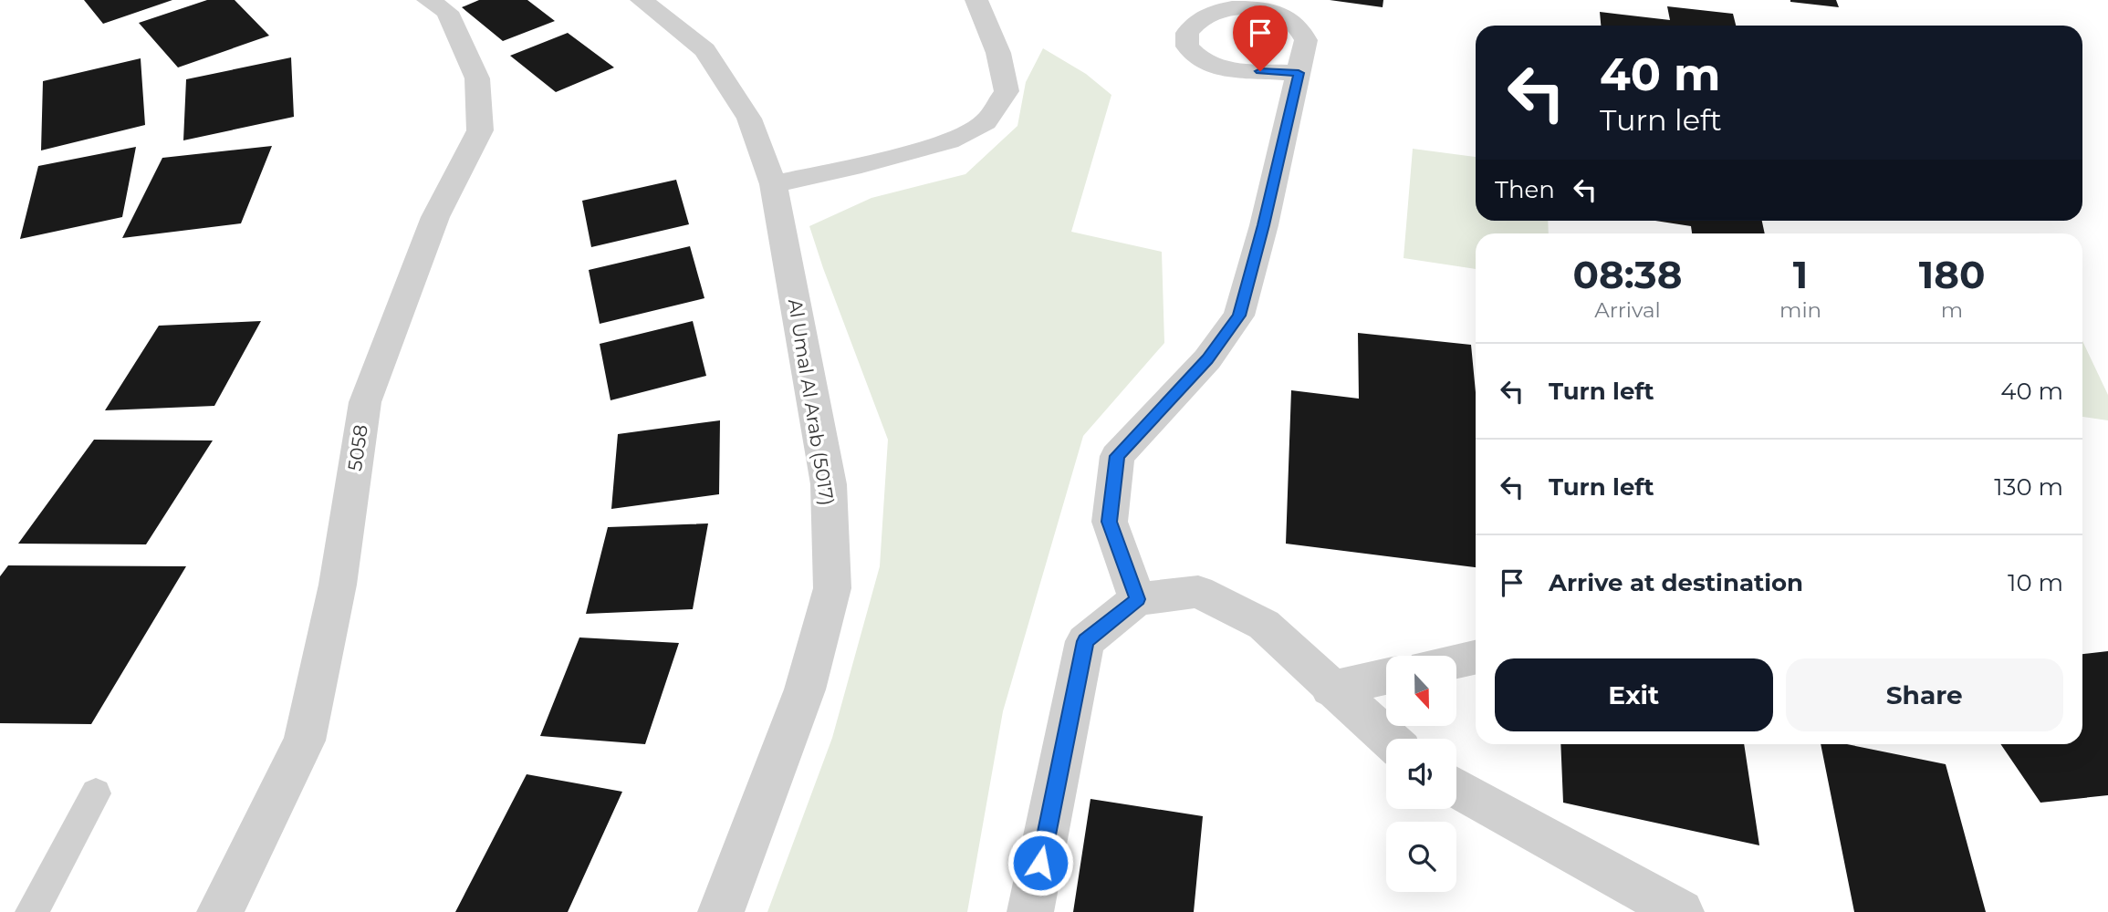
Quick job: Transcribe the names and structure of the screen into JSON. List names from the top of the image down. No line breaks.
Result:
{"streets":{"street":["Al Umal Al Arab (5017)","5058"]},"north":"bottom","page":{"turn":["40 m","Turn left"],"then":"Then","eta":["08:38","Arrival","1","min","180","m"],"list":[{"name":"Turn left","value":"40 m"},{"name":"Turn left","value":"130 m"},{"name":"Arrive at destination","value":"10 m"}],"buttons":["Exit","Share"]}}
